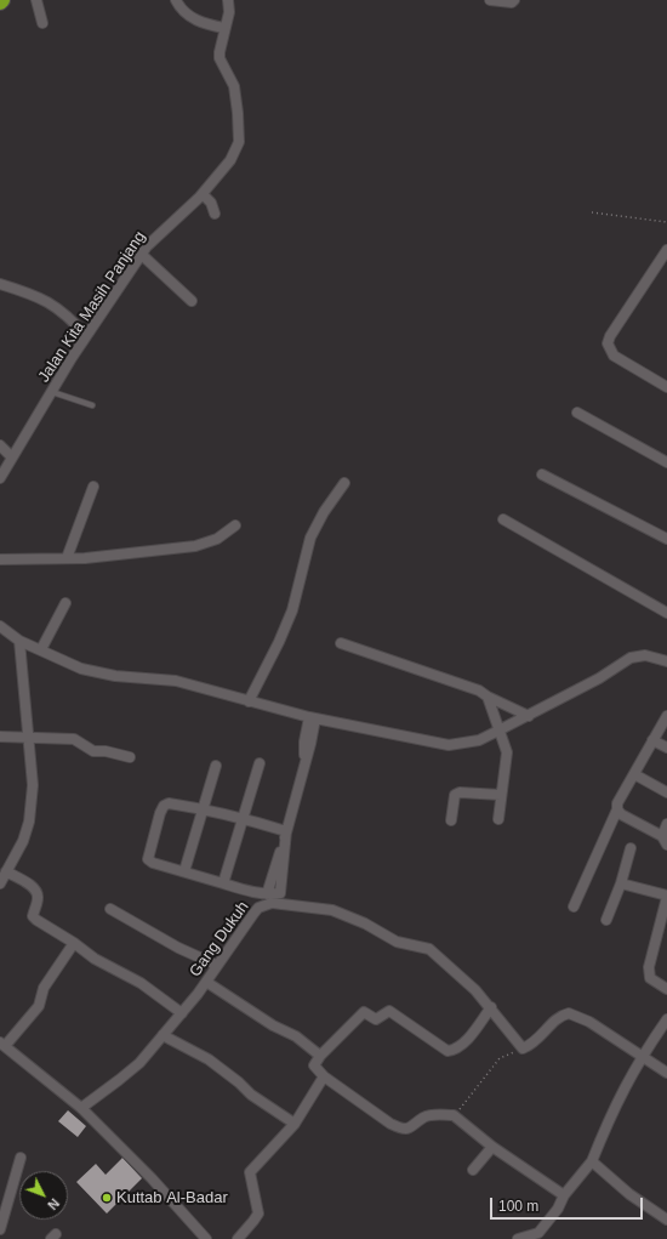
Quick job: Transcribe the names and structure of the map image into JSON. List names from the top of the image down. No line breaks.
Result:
{"streets":{"street":["Jalan Kita Masih Panjang","Gang Dukuh"]},"places":["Kuttab Al-Badar"],"scale_bar":"100 m","north":"bottom right"}
